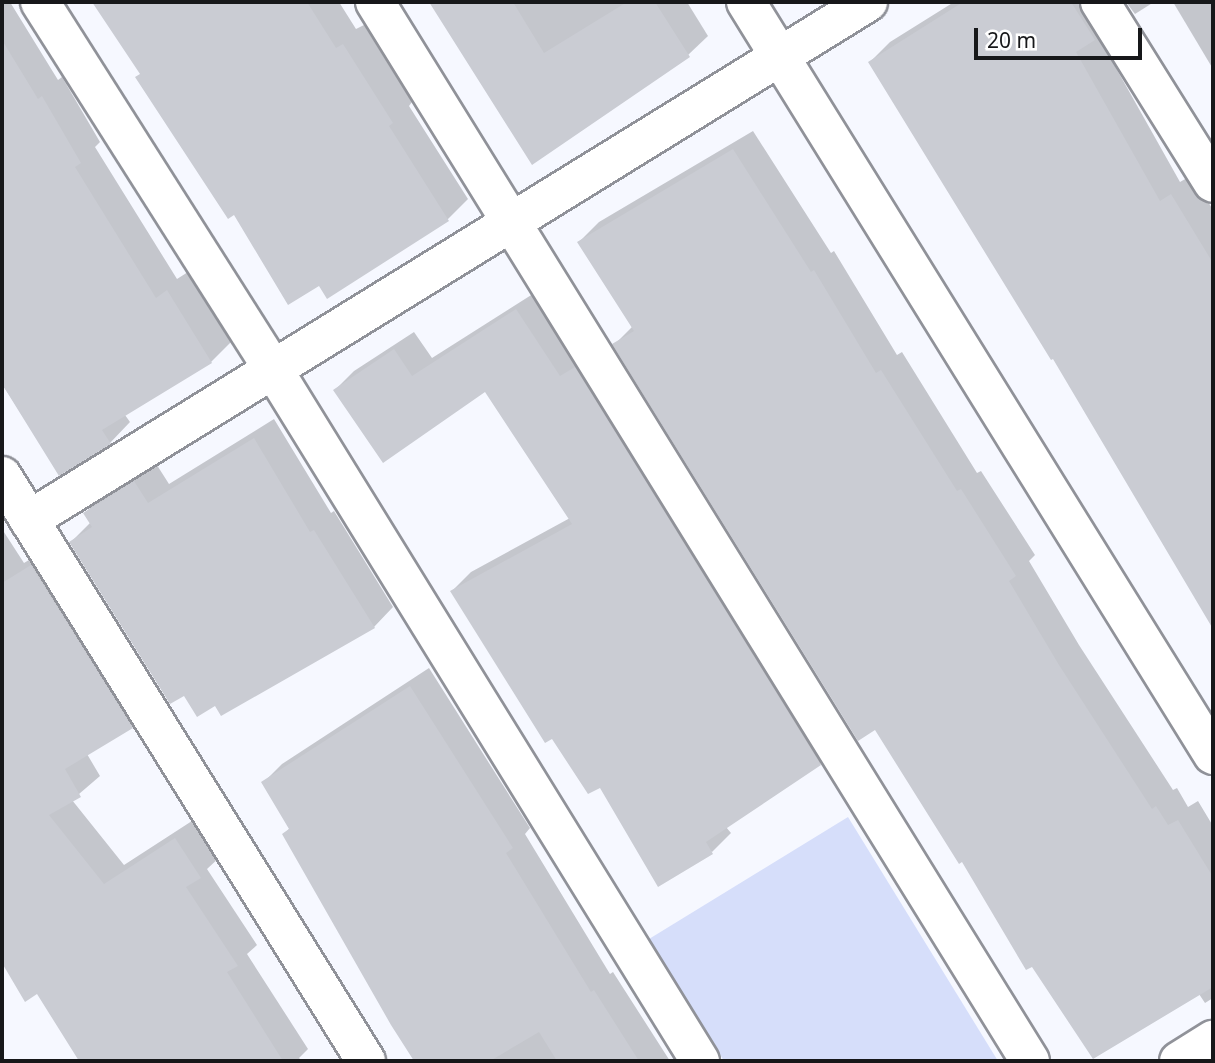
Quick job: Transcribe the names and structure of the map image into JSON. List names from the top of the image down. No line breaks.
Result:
{"scale_bar":"20 m"}
